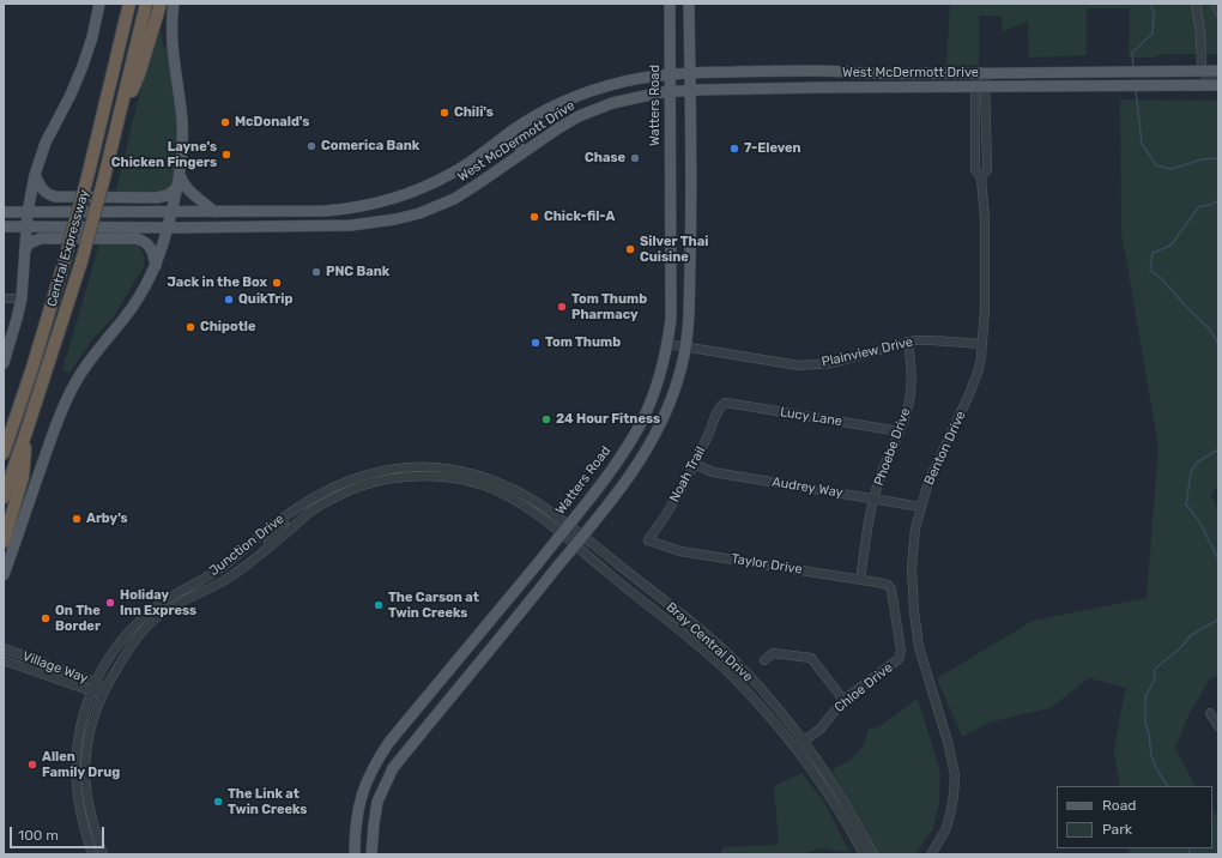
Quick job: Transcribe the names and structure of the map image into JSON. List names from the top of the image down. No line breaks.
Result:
{"streets":{"highway":["Central Expressway"],"main road":["West McDermott Drive","Watters Road"],"street":["Plainview Drive","Lucy Lane","Phoebe Drive","Benton Drive","Noah Trail","Audrey Way","Junction Drive","Taylor Drive","Bray Central Drive","Village Way","Chloe Drive"]},"crossings":[["West McDermott Drive","Watters Road"],["West McDermott Drive","Benton Drive"],["Watters Road","Plainview Drive"],["Watters Road","Junction Drive"],["Watters Road","Bray Central Drive"],["Plainview Drive","Phoebe Drive"],["Plainview Drive","Benton Drive"],["Lucy Lane","Phoebe Drive"],["Lucy Lane","Noah Trail"],["Phoebe Drive","Audrey Way"],["Phoebe Drive","Taylor Drive"],["Benton Drive","Audrey Way"],["Noah Trail","Audrey Way"],["Noah Trail","Taylor Drive"],["Junction Drive","Bray Central Drive"],["Junction Drive","Village Way"],["Taylor Drive","Chloe Drive"],["Bray Central Drive","Chloe Drive"]],"places":["Chili's","McDonald's","Comerica Bank","7-Eleven","Layne's Chicken Fingers","Chase","Chick-fil-A","Silver Thai Cuisine","PNC Bank","Jack in the Box","QuikTrip","Tom Thumb Pharmacy","Chipotle","Tom Thumb","24 Hour Fitness","Arby's","Holiday Inn Express","The Carson at Twin Creeks","On The Border","Allen Family Drug","The Link at Twin Creeks"],"legend":["Road","Park"],"scale_bar":"100 m"}
